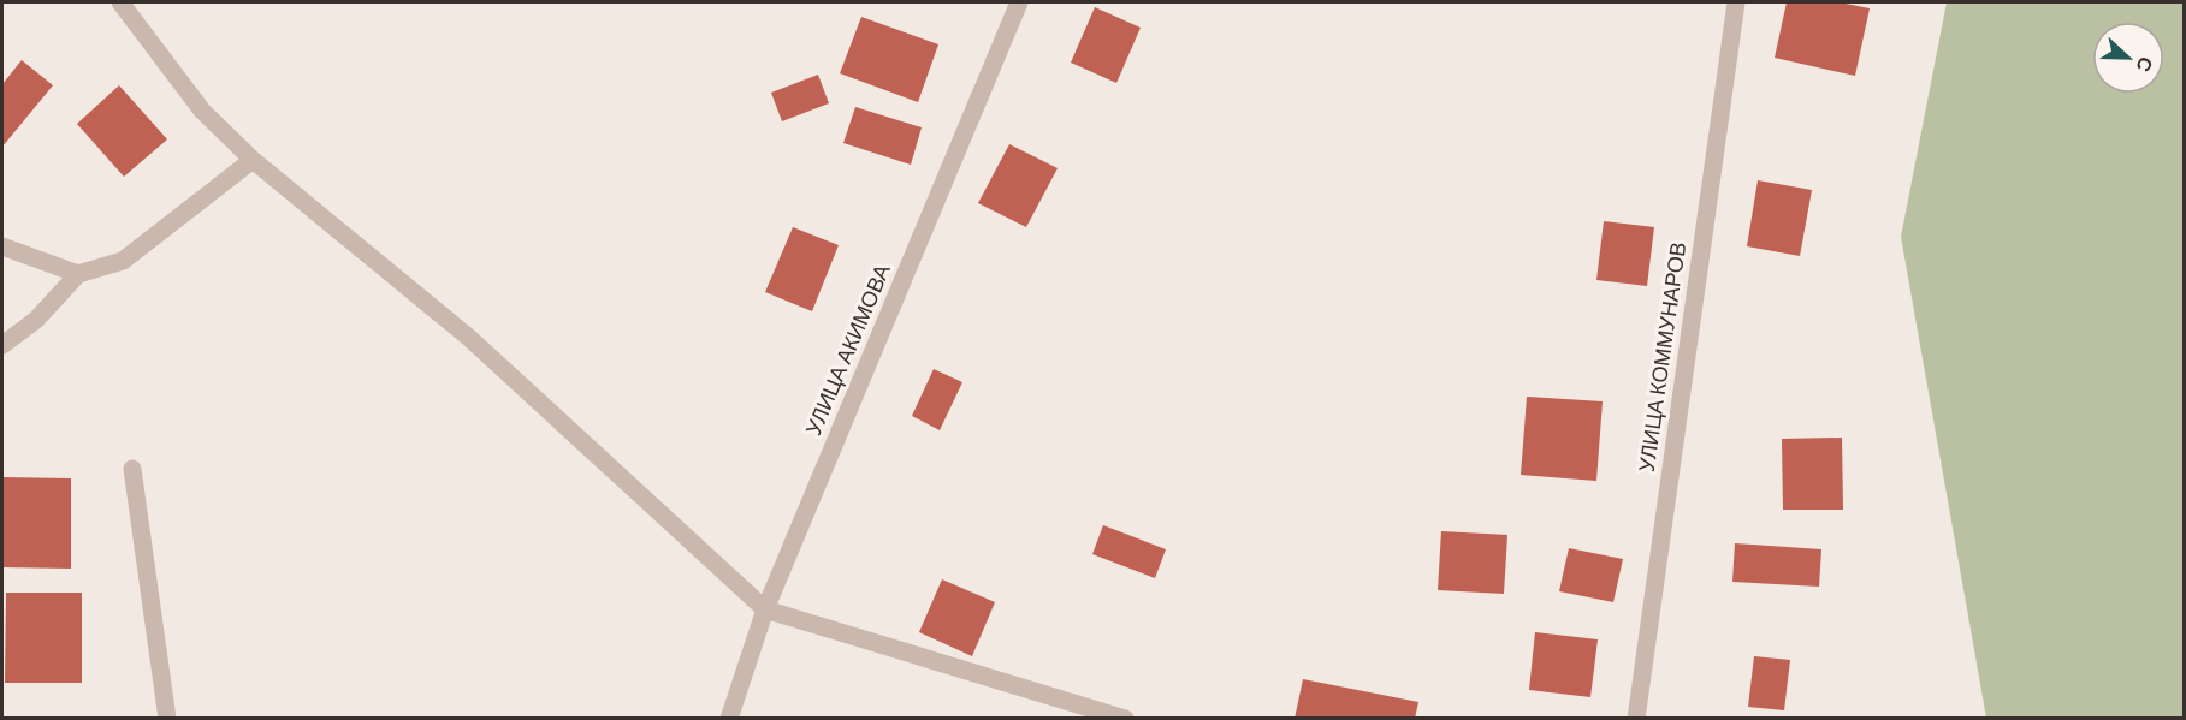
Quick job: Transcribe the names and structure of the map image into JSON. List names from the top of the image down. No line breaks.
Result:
{"streets":{"street":["УЛИЦА АКИМОВА","УЛИЦА КОММУНАРОВ"]},"north":"right"}
